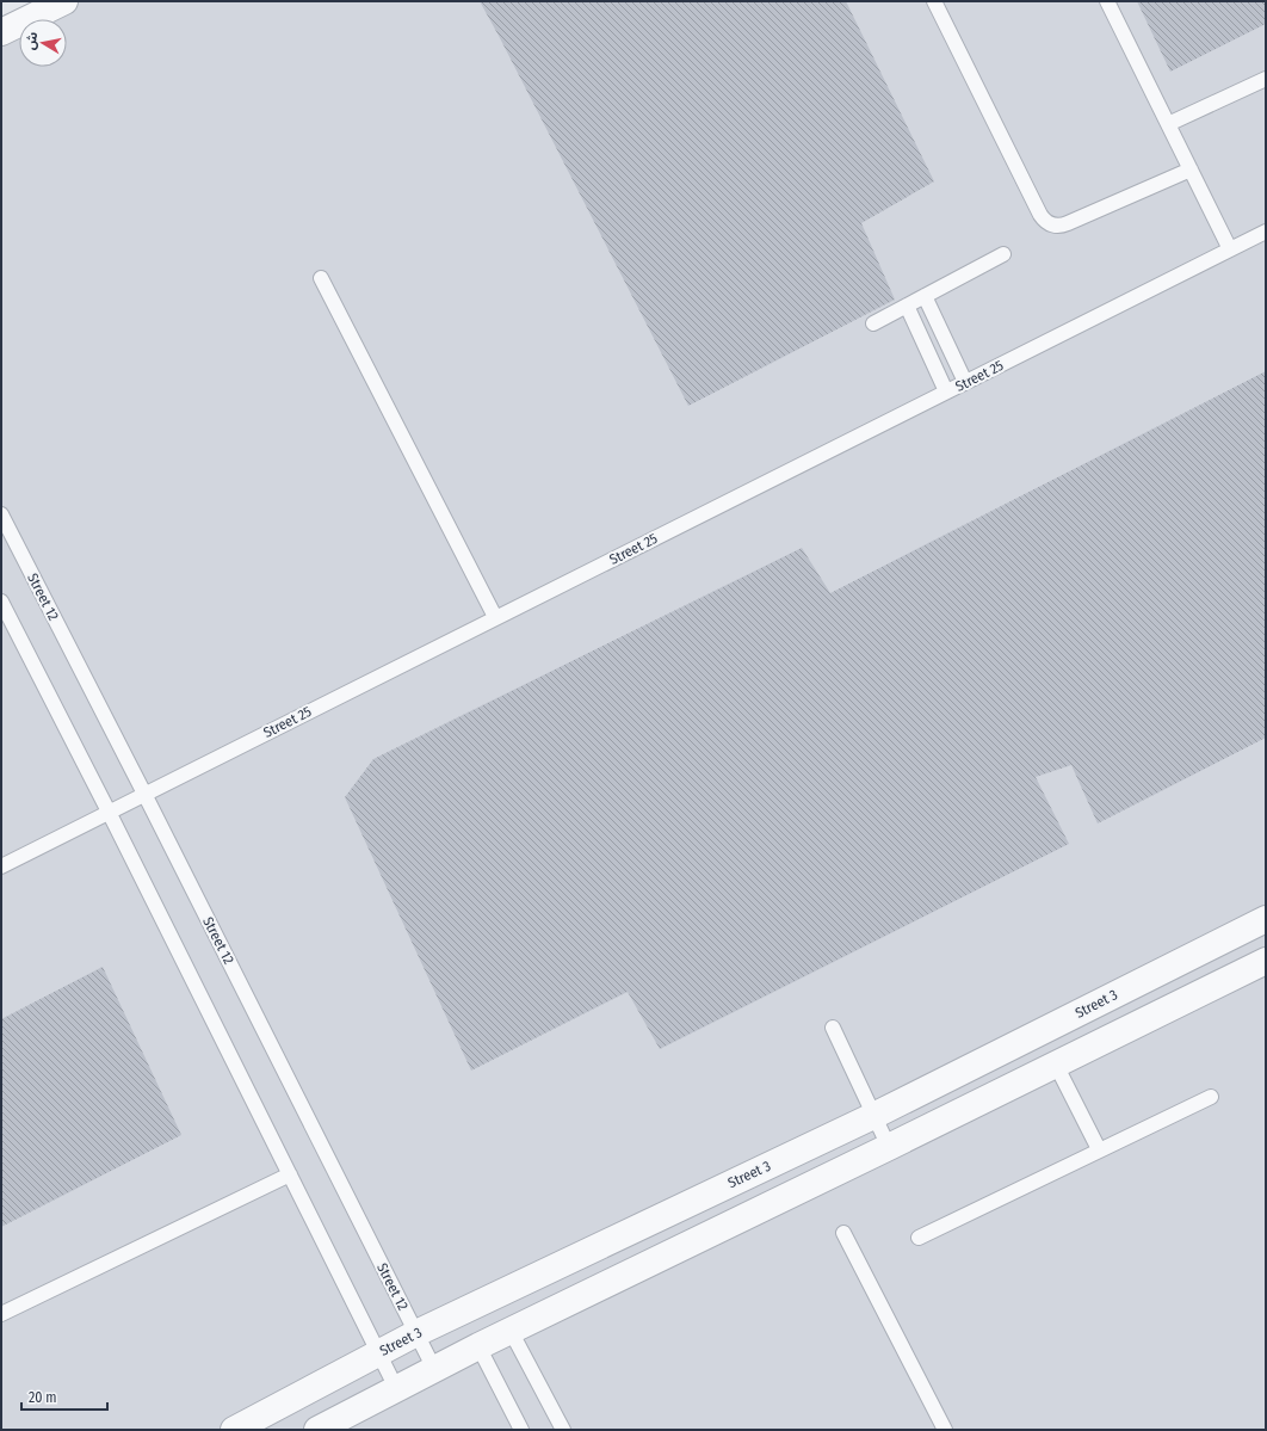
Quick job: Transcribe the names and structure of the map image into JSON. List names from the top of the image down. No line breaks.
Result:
{"streets":{"street":["Street 3"],"lane":["Street 25","Street 12"]},"crossings":[["Street 25","Street 12"],["Street 12","Street 3"]],"scale_bar":"20 m","north":"left"}
